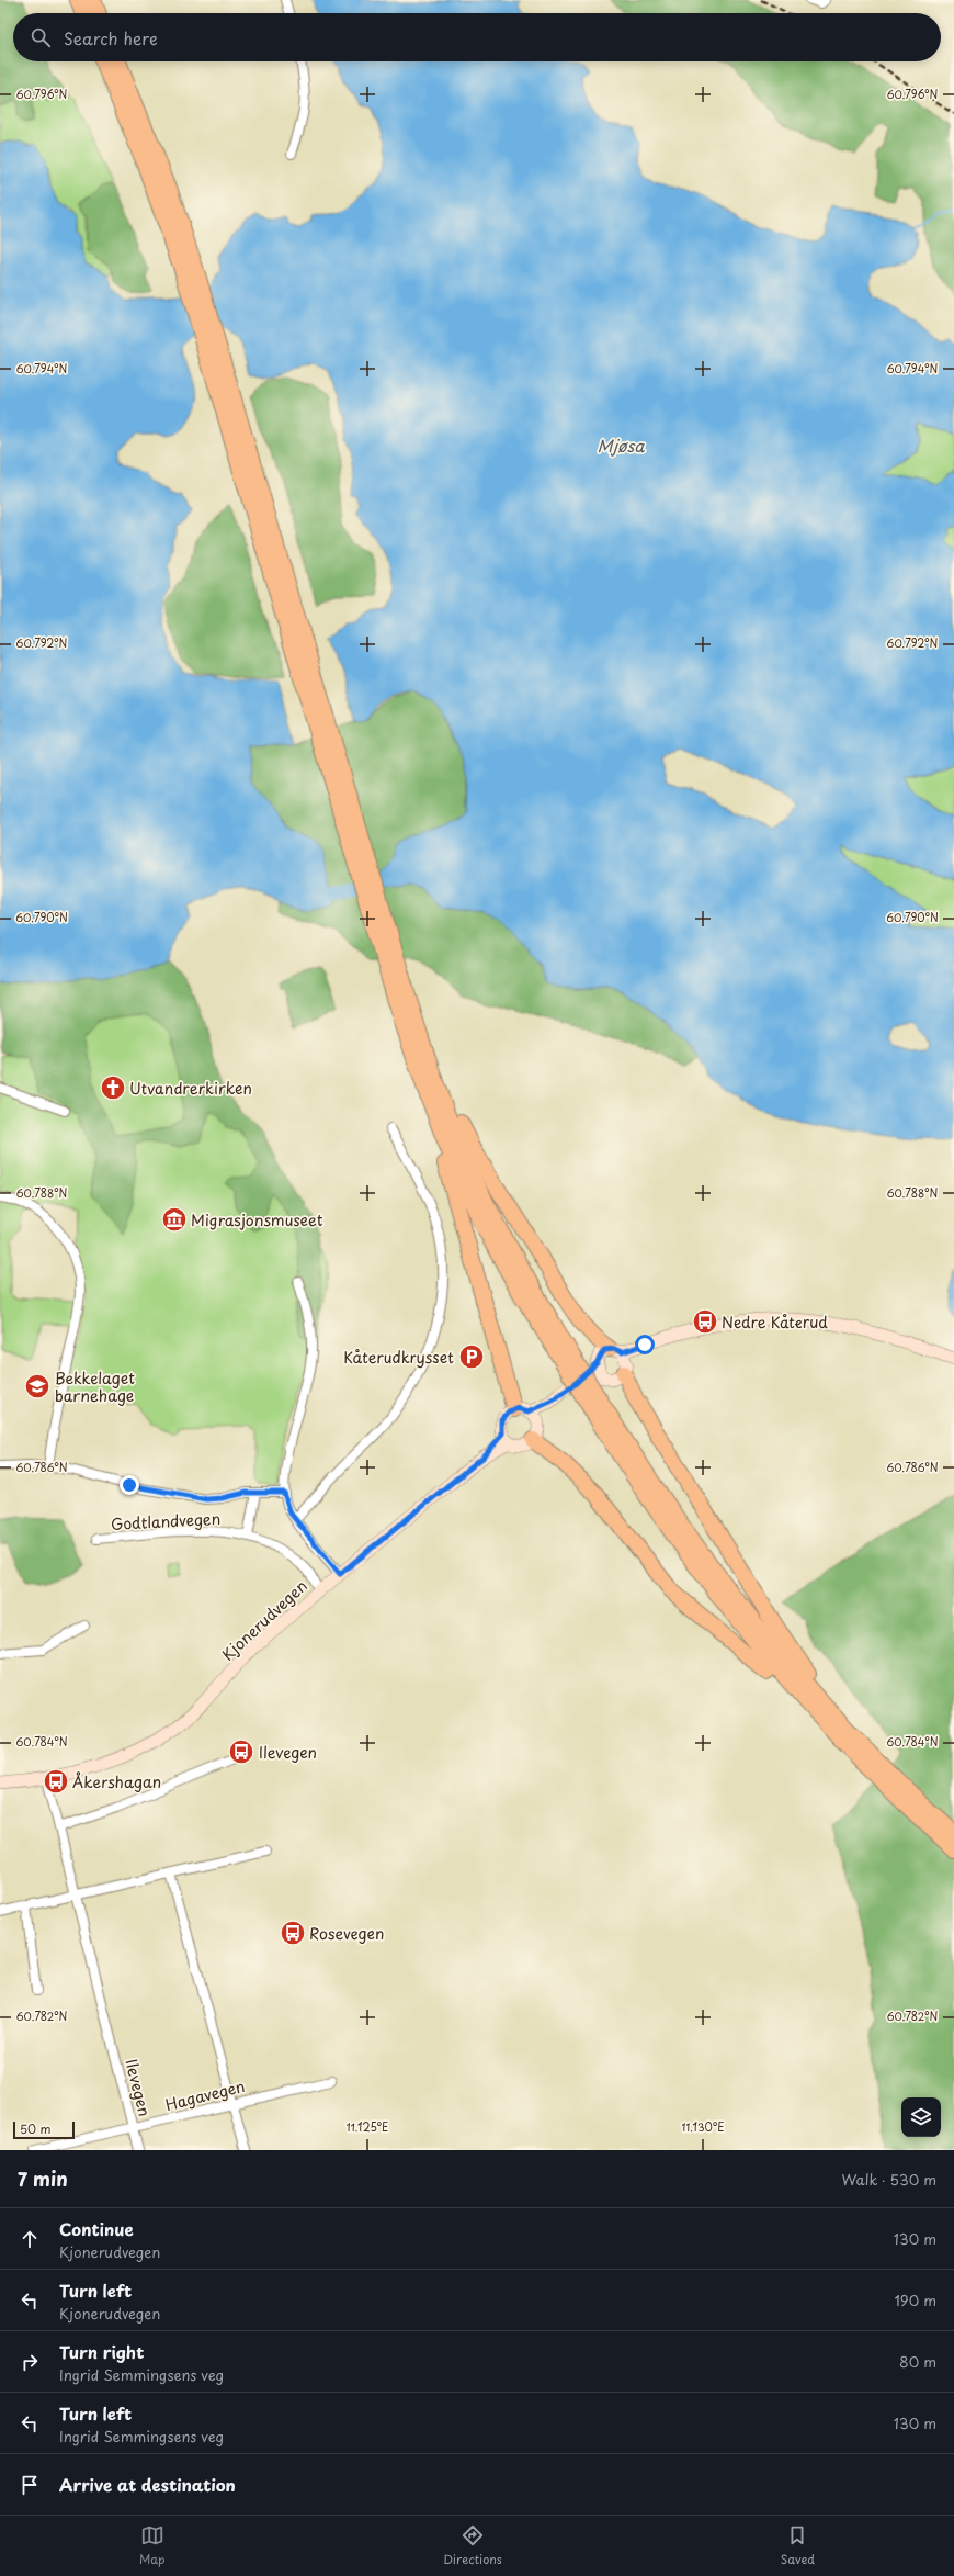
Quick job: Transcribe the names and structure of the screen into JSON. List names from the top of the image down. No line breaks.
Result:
{"streets":{"main road":["Kjonerudvegen"],"street":["Godtlandvegen","Ilevegen","Hagavegen"]},"crossings":[["Godtlandvegen","Kjonerudvegen"],["Kjonerudvegen","Ilevegen"],["Ilevegen","Hagavegen"]],"water":["Mjøsa"],"places":{"church":["Utvandrerkirken"],"museum":["Migrasjonsmuseet"],"bus stop":["Nedre Kåterud","Ilevegen","Åkershagan","Rosevegen"],"parking":["Kåterudkrysset"],"school or university":["Bekkelaget barnehage"]},"scale_bar":"50 m","page":{"search":"Search here","scale":"50 m","heading":["7 min","Walk · 530 m"],"list":[["Continue","Kjonerudvegen","130 m"],["Turn left","Kjonerudvegen","190 m"],["Turn right","Ingrid Semmingsens veg","80 m"],["Turn left","Ingrid Semmingsens veg","130 m"],"Arrive at destination"],"nav":["Map","Directions","Saved"]},"coordinates":["60.796°N","60.794°N","60.792°N","60.790°N","60.788°N","60.786°N","60.784°N","60.782°N","11.125°E","11.130°E"]}
